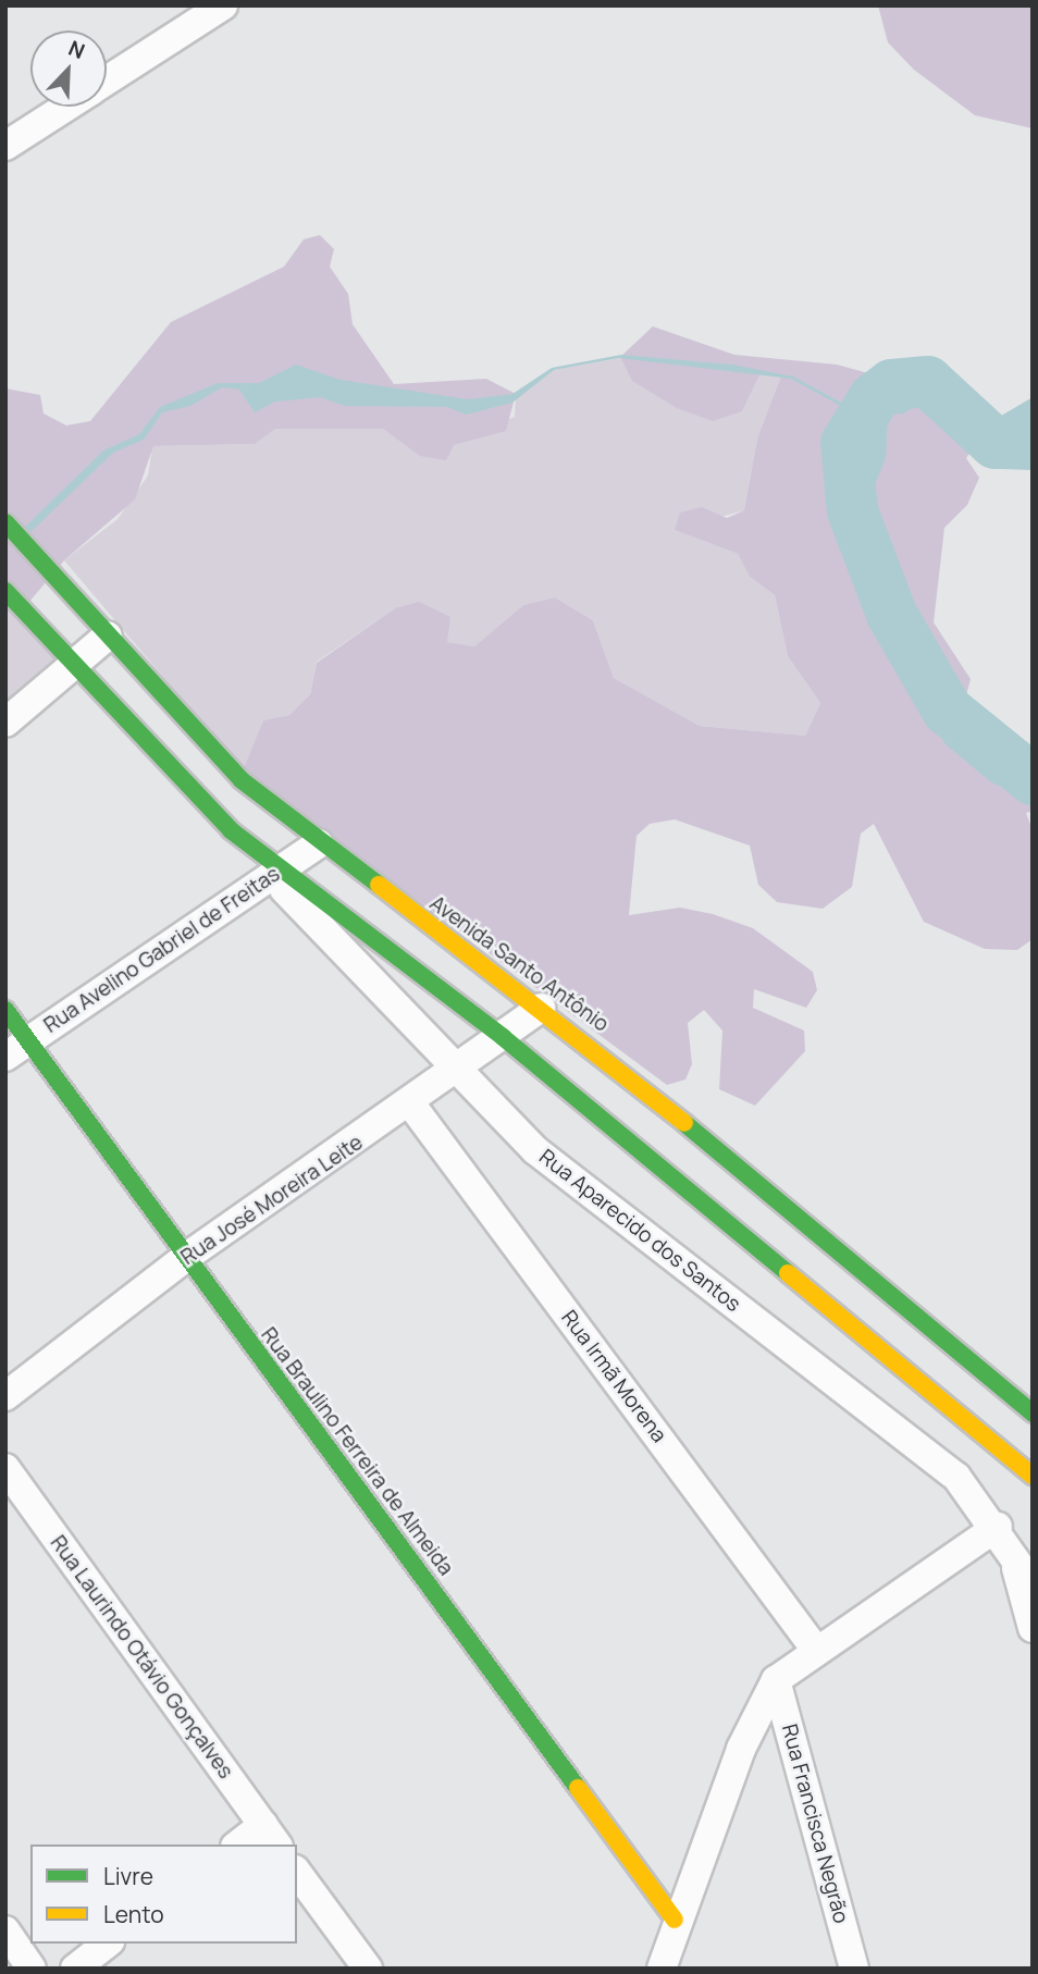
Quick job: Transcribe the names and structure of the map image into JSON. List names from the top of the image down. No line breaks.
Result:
{"streets":{"street":["Rua Avelino Gabriel de Freitas","Avenida Santo Antônio","Rua José Moreira Leite","Rua Aparecido dos Santos","Rua Irmã Morena","Rua Braulino Ferreira de Almeida","Rua Laurindo Otávio Gonçalves","Rua Francisca Negrão"]},"crossings":[["Rua Avelino Gabriel de Freitas","Avenida Santo Antônio"],["Rua Avelino Gabriel de Freitas","Rua Aparecido dos Santos"],["Rua Avelino Gabriel de Freitas","Rua Braulino Ferreira de Almeida"],["Avenida Santo Antônio","Rua José Moreira Leite"],["Rua José Moreira Leite","Rua Aparecido dos Santos"],["Rua José Moreira Leite","Rua Irmã Morena"],["Rua José Moreira Leite","Rua Braulino Ferreira de Almeida"]],"legend":["Livre","Lento"],"north":"top right"}
